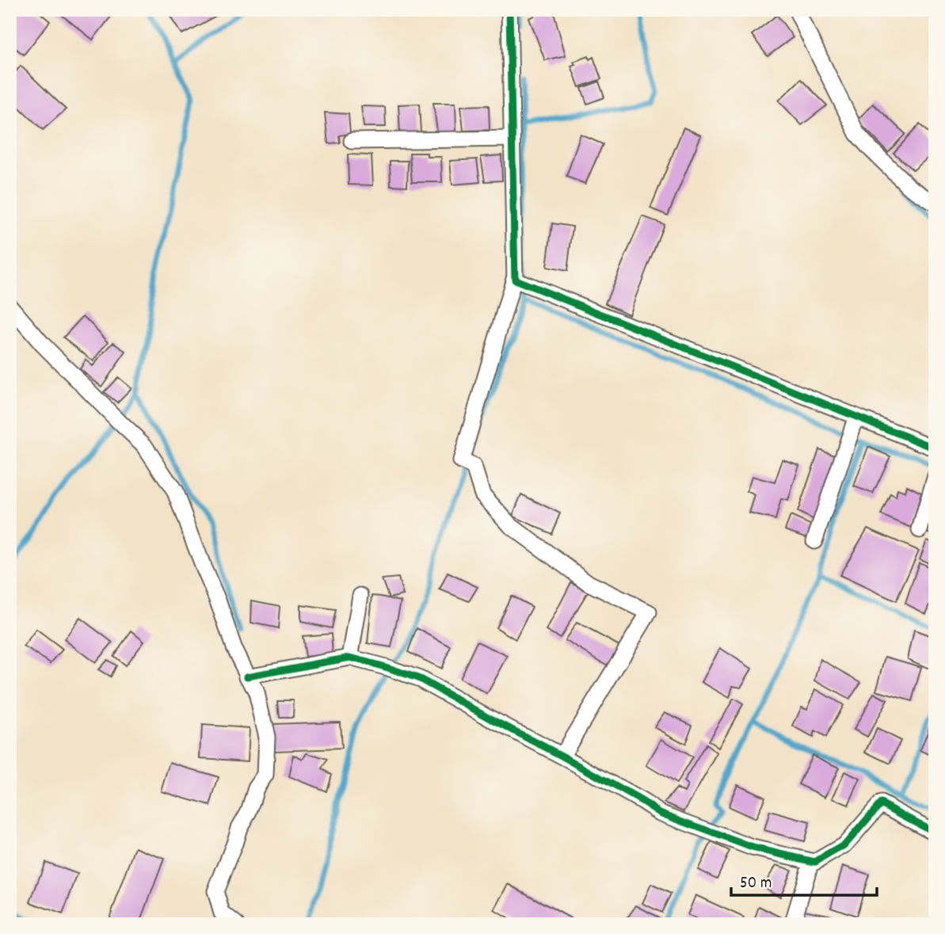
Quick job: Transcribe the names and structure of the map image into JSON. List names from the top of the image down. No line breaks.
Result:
{"scale_bar":"50 m"}
